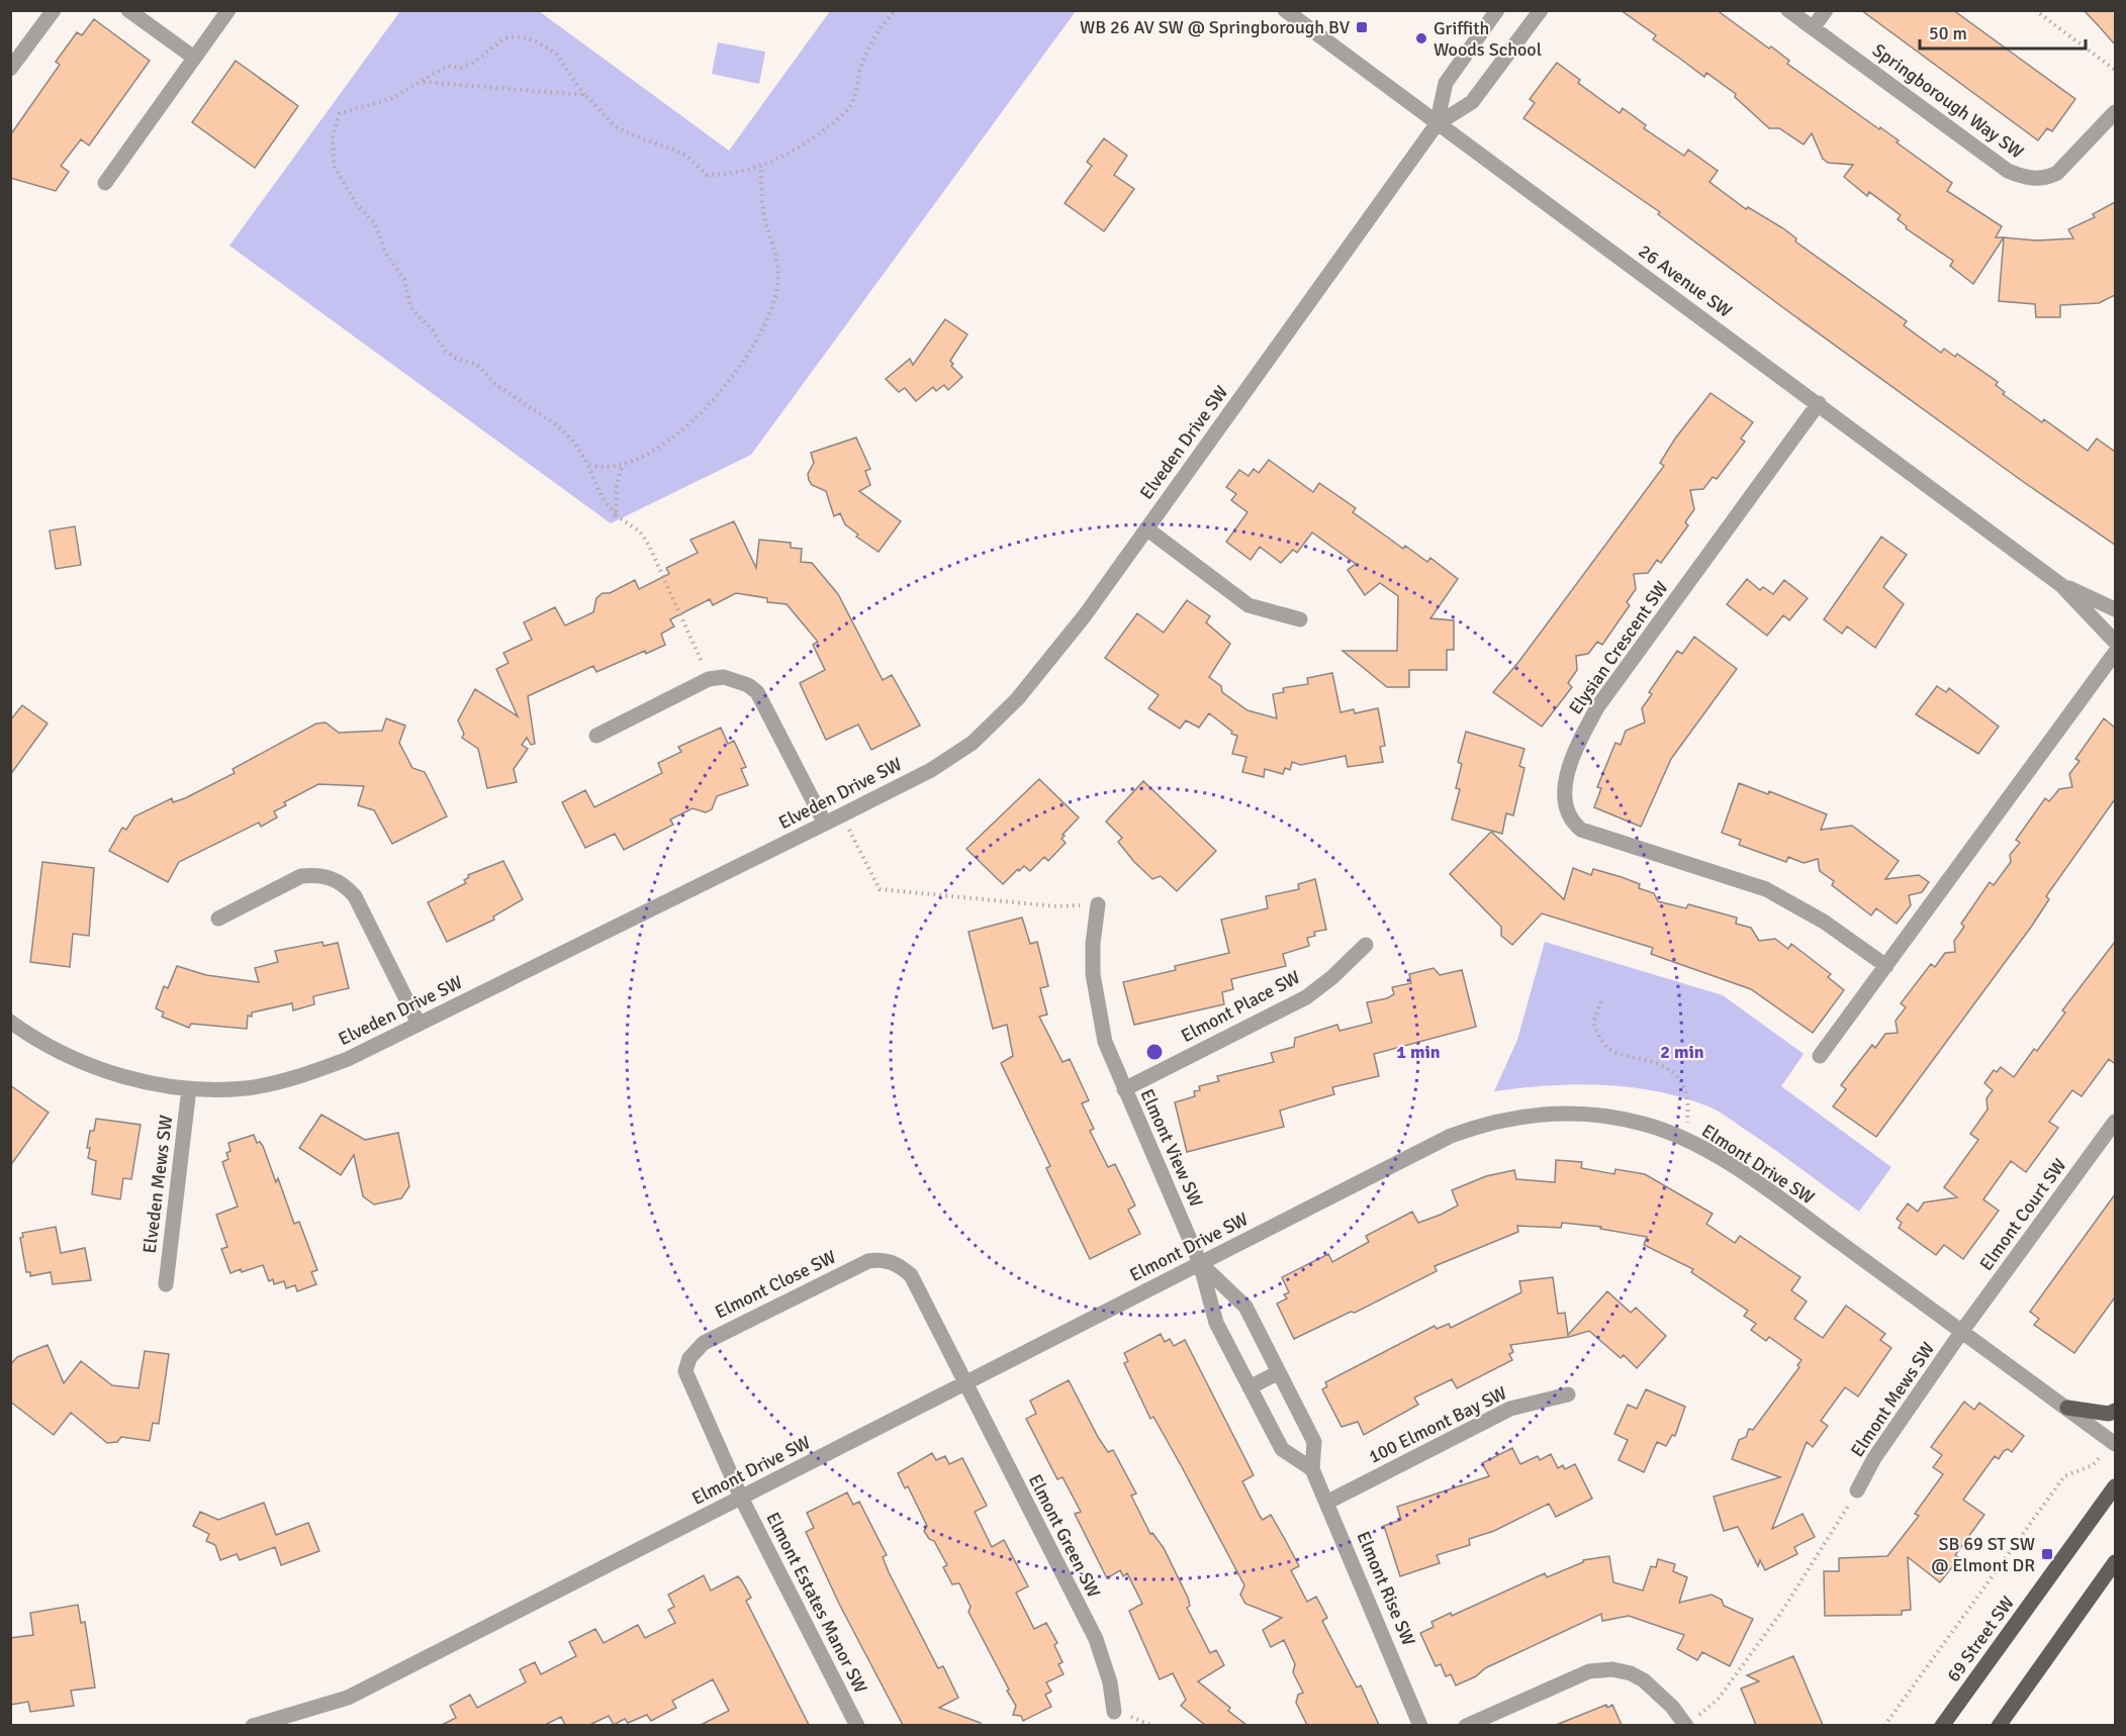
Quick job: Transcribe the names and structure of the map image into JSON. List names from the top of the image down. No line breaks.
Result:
{"streets":{"main road":["69 Street SW"],"street":["Springborough Way SW","26 Avenue SW","Elveden Drive SW","Elysian Crescent SW","Elmont Place SW","Elmont View SW","Elmont Drive SW","Elveden Mews SW","Elmont Court SW","Elmont Close SW","Elmont Mews SW","100 Elmont Bay SW","Elmont Green SW","Elmont Rise SW","Elmont Estates Manor SW"]},"crossings":[["26 Avenue SW","Elveden Drive SW"],["26 Avenue SW","Elysian Crescent SW"],["Elveden Drive SW","Elveden Mews SW"],["Elmont Place SW","Elmont View SW"],["Elmont View SW","Elmont Drive SW"],["Elmont View SW","Elmont Rise SW"],["Elmont Drive SW","Elmont Court SW"],["Elmont Drive SW","Elmont Close SW"],["Elmont Drive SW","Elmont Mews SW"],["Elmont Drive SW","Elmont Green SW"],["Elmont Drive SW","Elmont Rise SW"],["Elmont Drive SW","Elmont Estates Manor SW"],["Elmont Court SW","Elmont Mews SW"],["Elmont Close SW","Elmont Green SW"],["Elmont Close SW","Elmont Estates Manor SW"],["100 Elmont Bay SW","Elmont Rise SW"]],"places":{"transit":["WB 26 AV SW @ Springborough BV","SB 69 ST SW @ Elmont DR"],"other":["Griffith Woods School"]},"scale_bar":"50 m","rings":["1 min","2 min"]}
